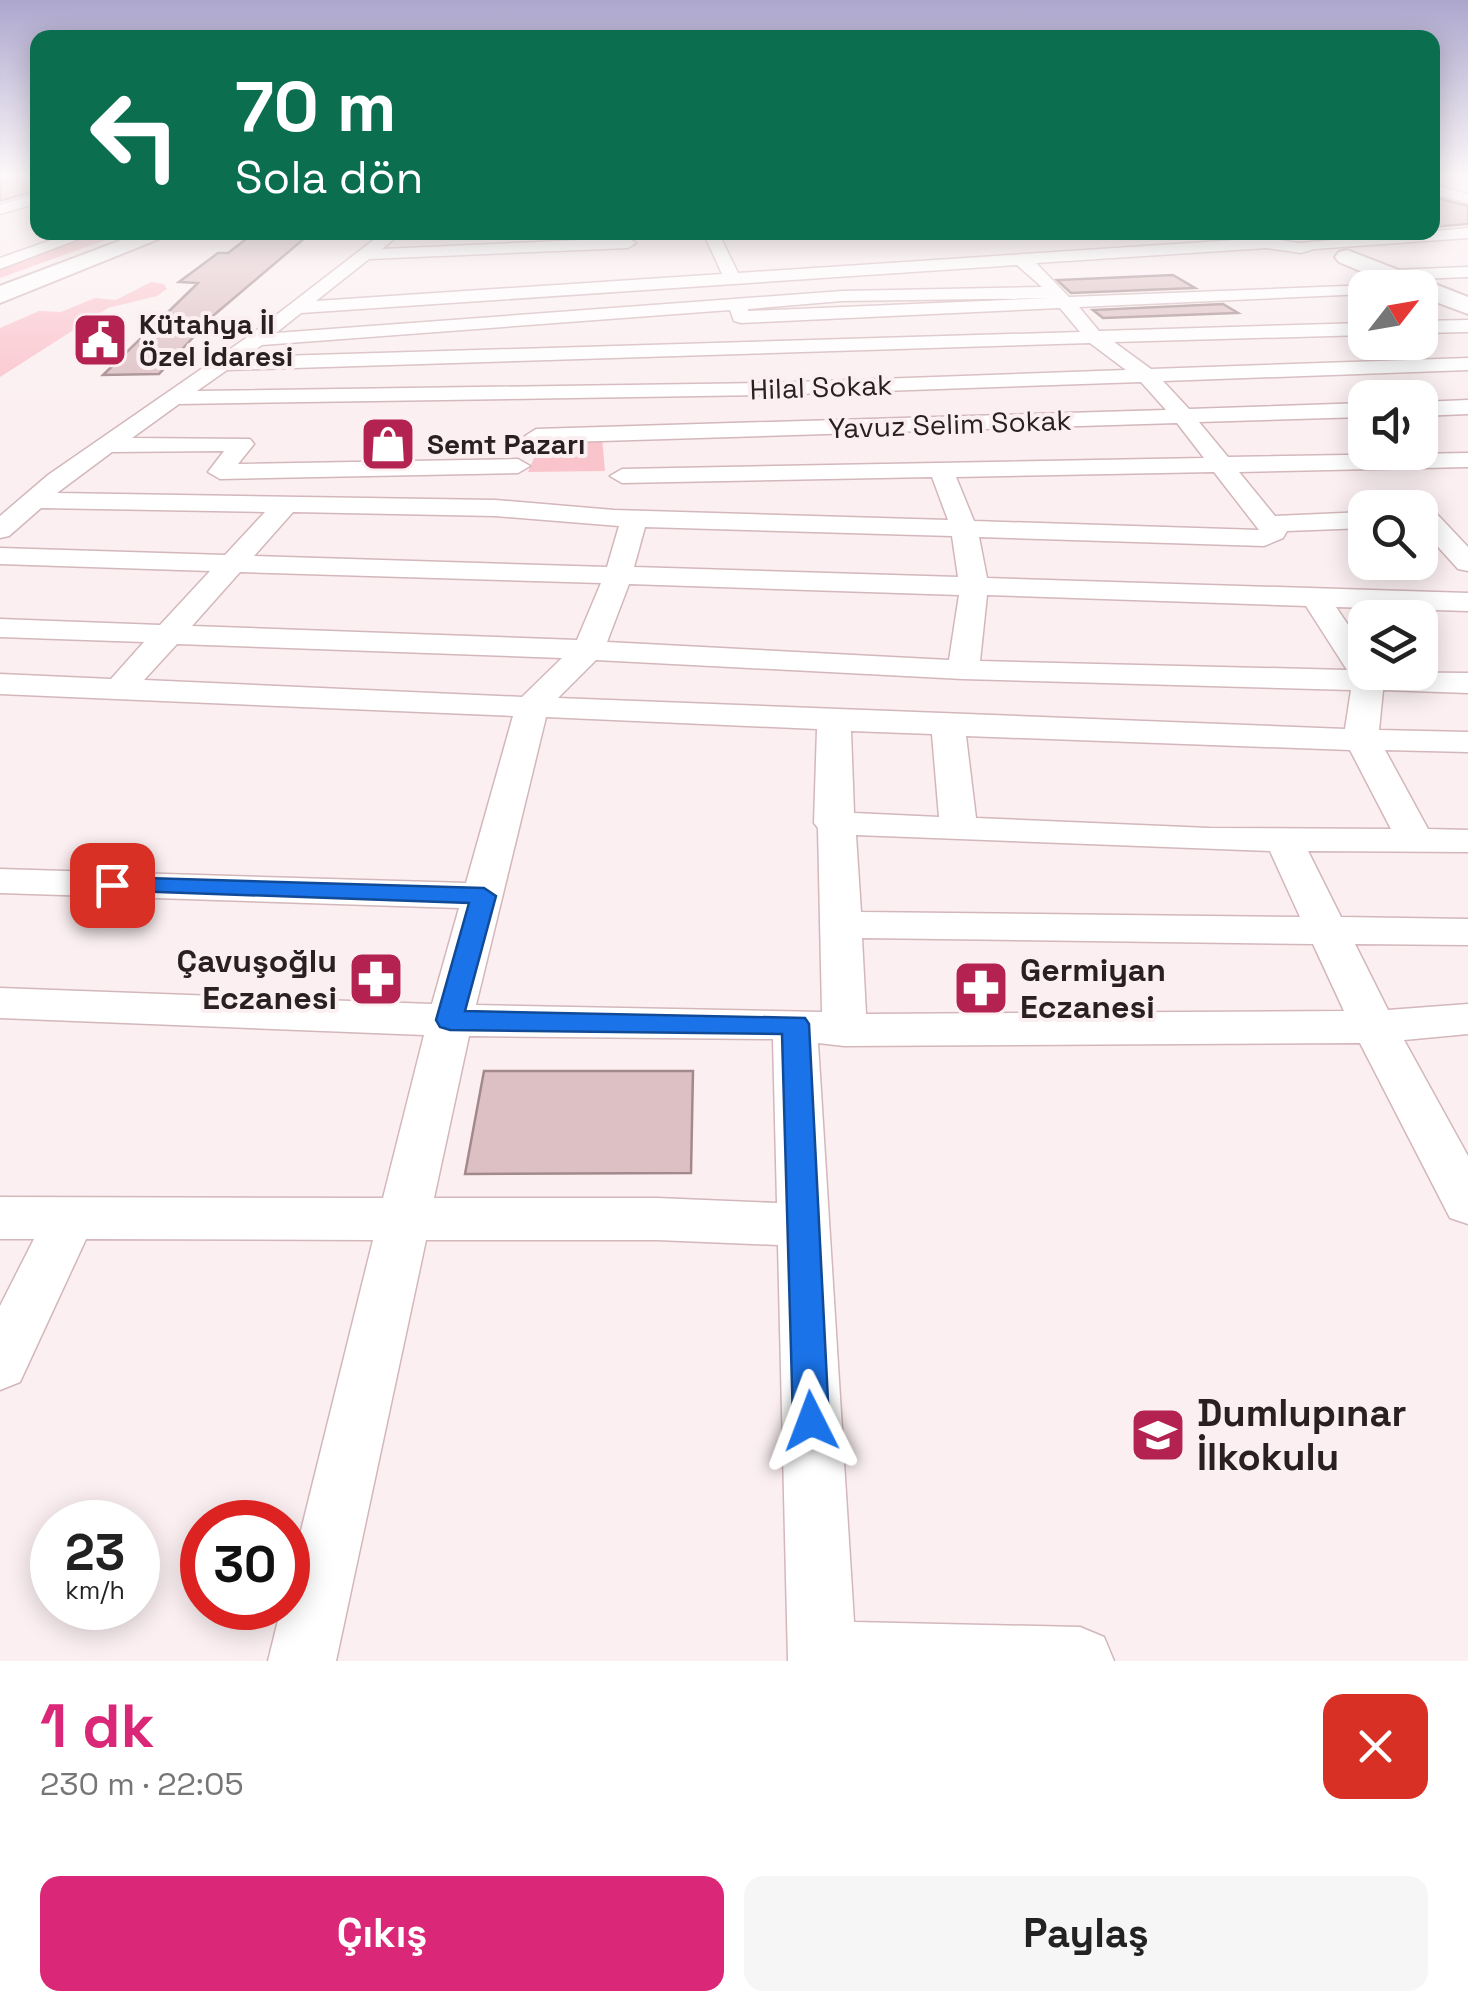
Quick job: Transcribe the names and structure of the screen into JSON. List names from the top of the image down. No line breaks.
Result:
{"streets":{"street":["Hilal Sokak","Yavuz Selim Sokak"]},"places":{"public building":["Kütahya İl Özel İdaresi"],"shop":["Semt Pazarı"],"pharmacy":["Çavuşoğlu Eczanesi","Germiyan Eczanesi"],"school or university":["Dumlupınar İlkokulu"]},"north":"top right","page":{"turn":["70 m","Sola dön"],"speed":"23 km/h","limit":"30","heading":["1 dk","230 m · 22:05"],"buttons":["Çıkış","Paylaş"]}}
